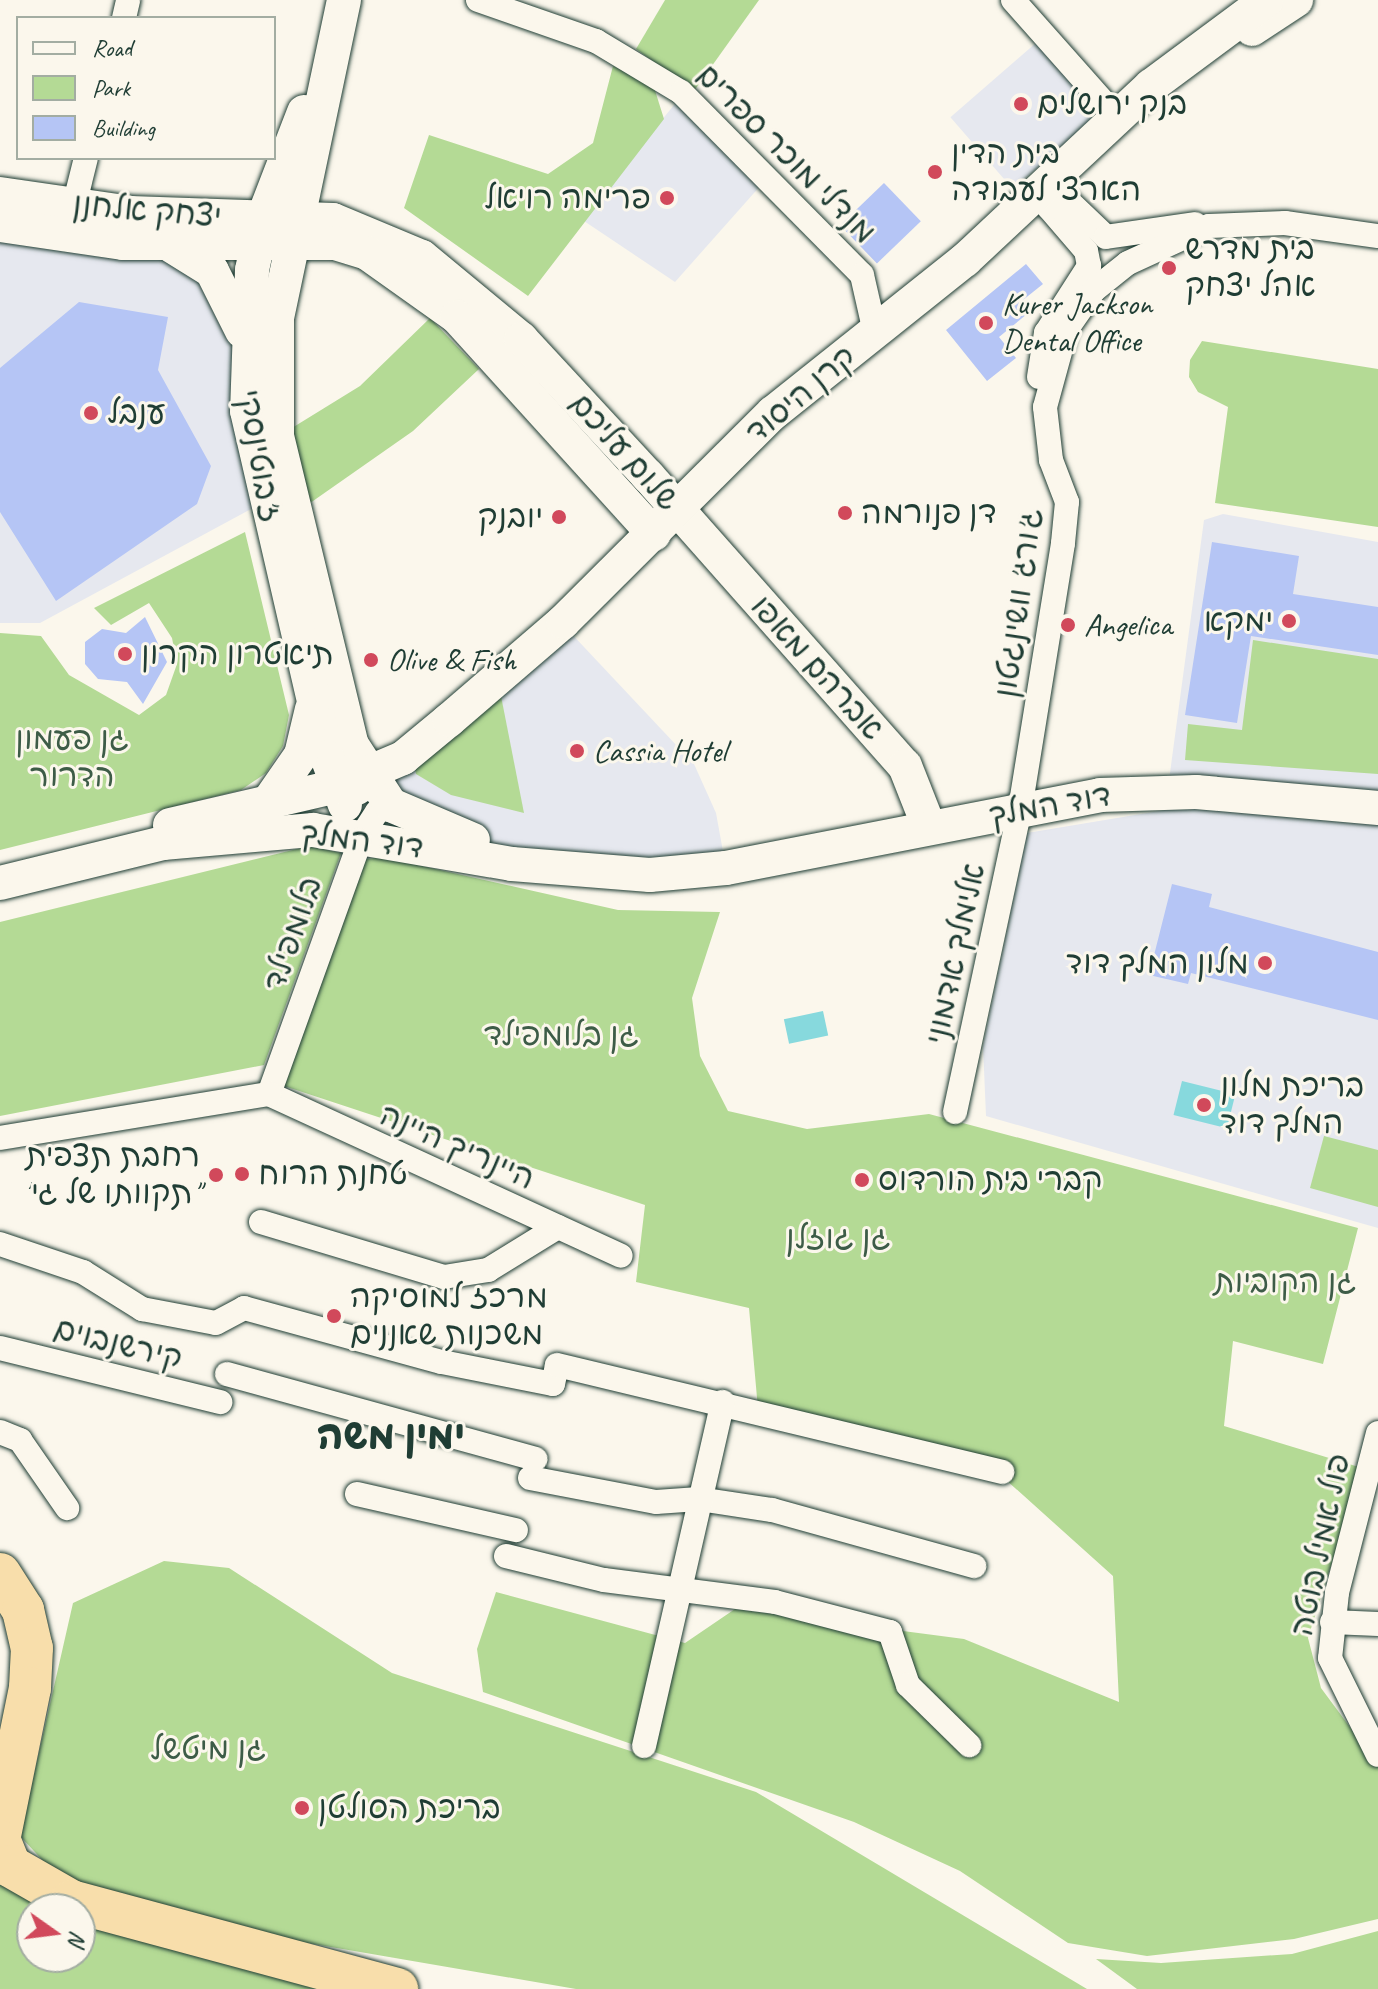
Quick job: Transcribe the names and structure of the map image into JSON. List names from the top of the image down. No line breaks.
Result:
{"streets":{"street":["מנדלי מוכר ספרים","יצחק אלחנן","קרן היסוד","שלום עליכם","ז'בוטינסקי","ג'ורג' וושינגטון","אברהם מאפו","דוד המלך","בלומפילד","אלימלך אדמוני","היינריך היינה","קירשנבוים","פול אמיל בוטה"]},"crossings":[["מנדלי מוכר ספרים","קרן היסוד"],["יצחק אלחנן","שלום עליכם"],["יצחק אלחנן","ז'בוטינסקי"],["קרן היסוד","שלום עליכם"],["קרן היסוד","ז'בוטינסקי"],["קרן היסוד","ג'ורג' וושינגטון"],["קרן היסוד","אברהם מאפו"],["קרן היסוד","דוד המלך"],["קרן היסוד","בלומפילד"],["שלום עליכם","ז'בוטינסקי"],["שלום עליכם","אברהם מאפו"],["ז'בוטינסקי","דוד המלך"],["ז'בוטינסקי","בלומפילד"],["ג'ורג' וושינגטון","דוד המלך"],["ג'ורג' וושינגטון","אלימלך אדמוני"],["אברהם מאפו","דוד המלך"],["דוד המלך","בלומפילד"],["דוד המלך","אלימלך אדמוני"],["בלומפילד","היינריך היינה"]],"districts":["ימין משה"],"parks":["גן פעמון הדרור","גן בלומפילד","גן גוזלן","גן הקוביות","גן מיטשל"],"places":["בנק ירושלים","בית הדין הארצי לעבודה","פרימה רויאל","בית מדרש אהל יצחק","Kurer Jackson Dental Office","ענבל","דן פנורמה","יובנק","ימקא","Angelica","תיאטרון הקרון","Olive & Fish","Cassia Hotel","מלון המלך דוד","בריכת מלון המלך דוד","טחנת הרוח","רחבת תצפית \"תקוותו של גי\"","קברי בית הורדוס","מרכז למוסיקה משכנות שאננים","בריכת הסולטן"],"legend":["Road","Park","Building"],"north":"right"}
